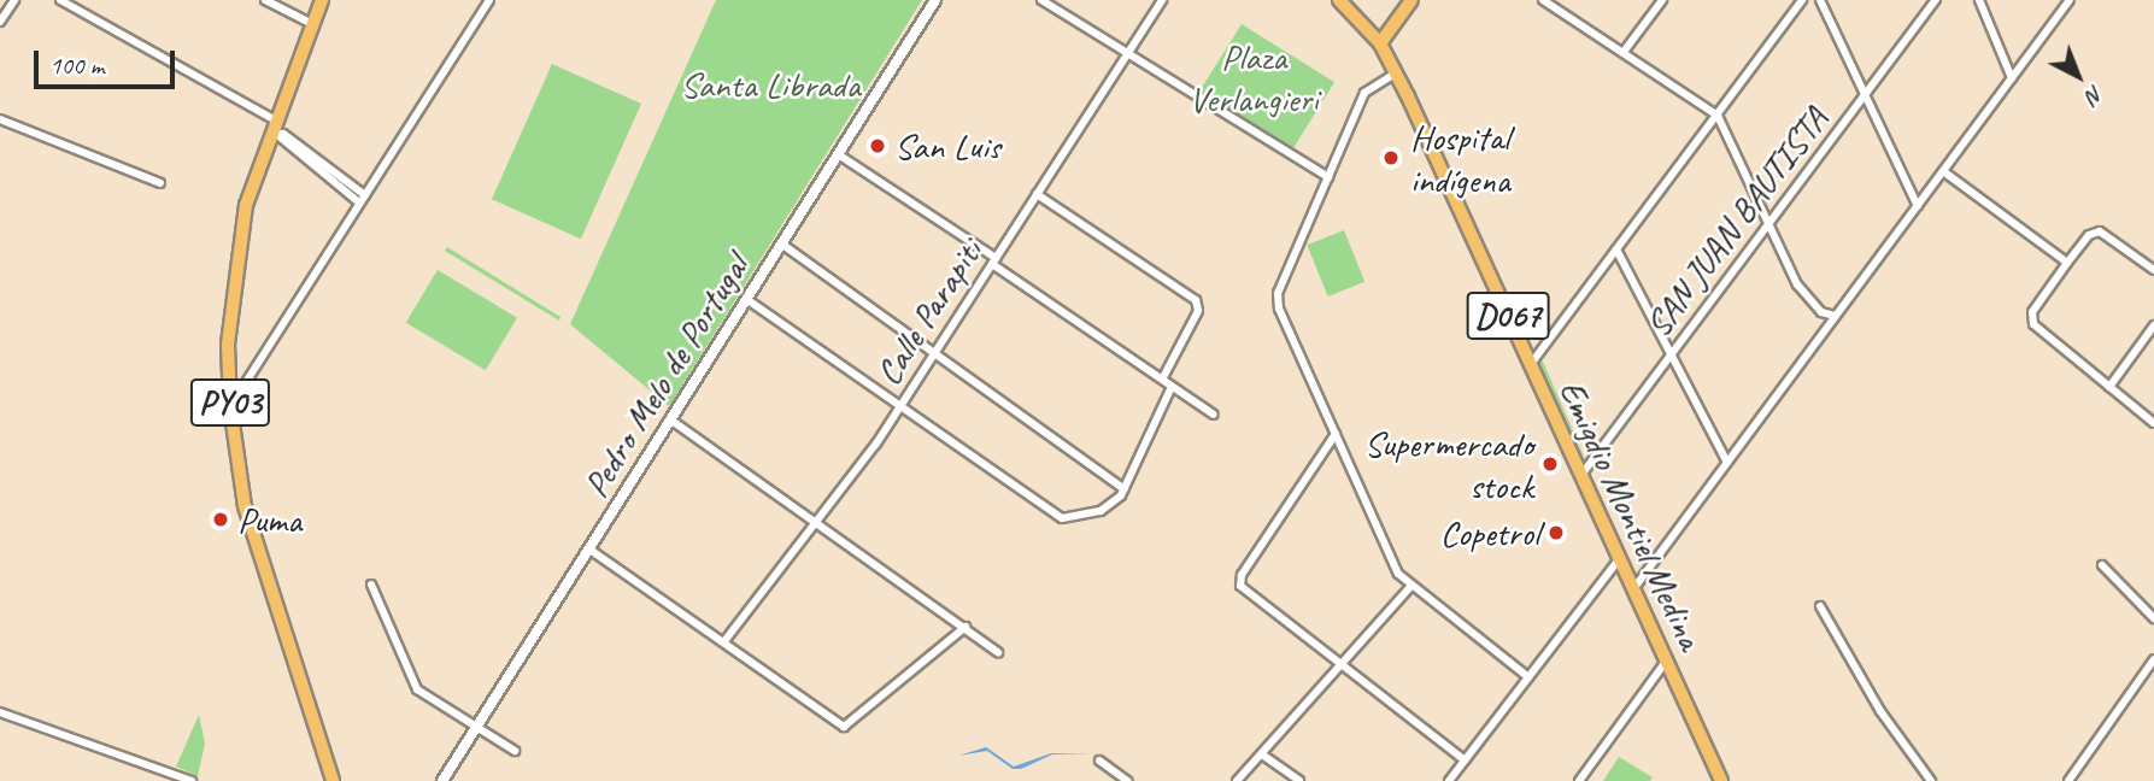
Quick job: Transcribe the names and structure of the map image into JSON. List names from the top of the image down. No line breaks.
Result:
{"streets":{"highway":["PY03"],"main road":["D067","Emigdio Montiel Medina"],"street":["SAN JUAN BAUTISTA","Calle Parapiti","Pedro Melo de Portugal"]},"crossings":[["SAN JUAN BAUTISTA","Emigdio Montiel Medina"],["D067","Emigdio Montiel Medina"]],"parks":["Plaza Verlangieri","Santa Librada"],"places":["San Luis","Hospital indígena","Supermercado stock","Puma","Copetrol"],"scale_bar":"100 m","north":"bottom right"}
